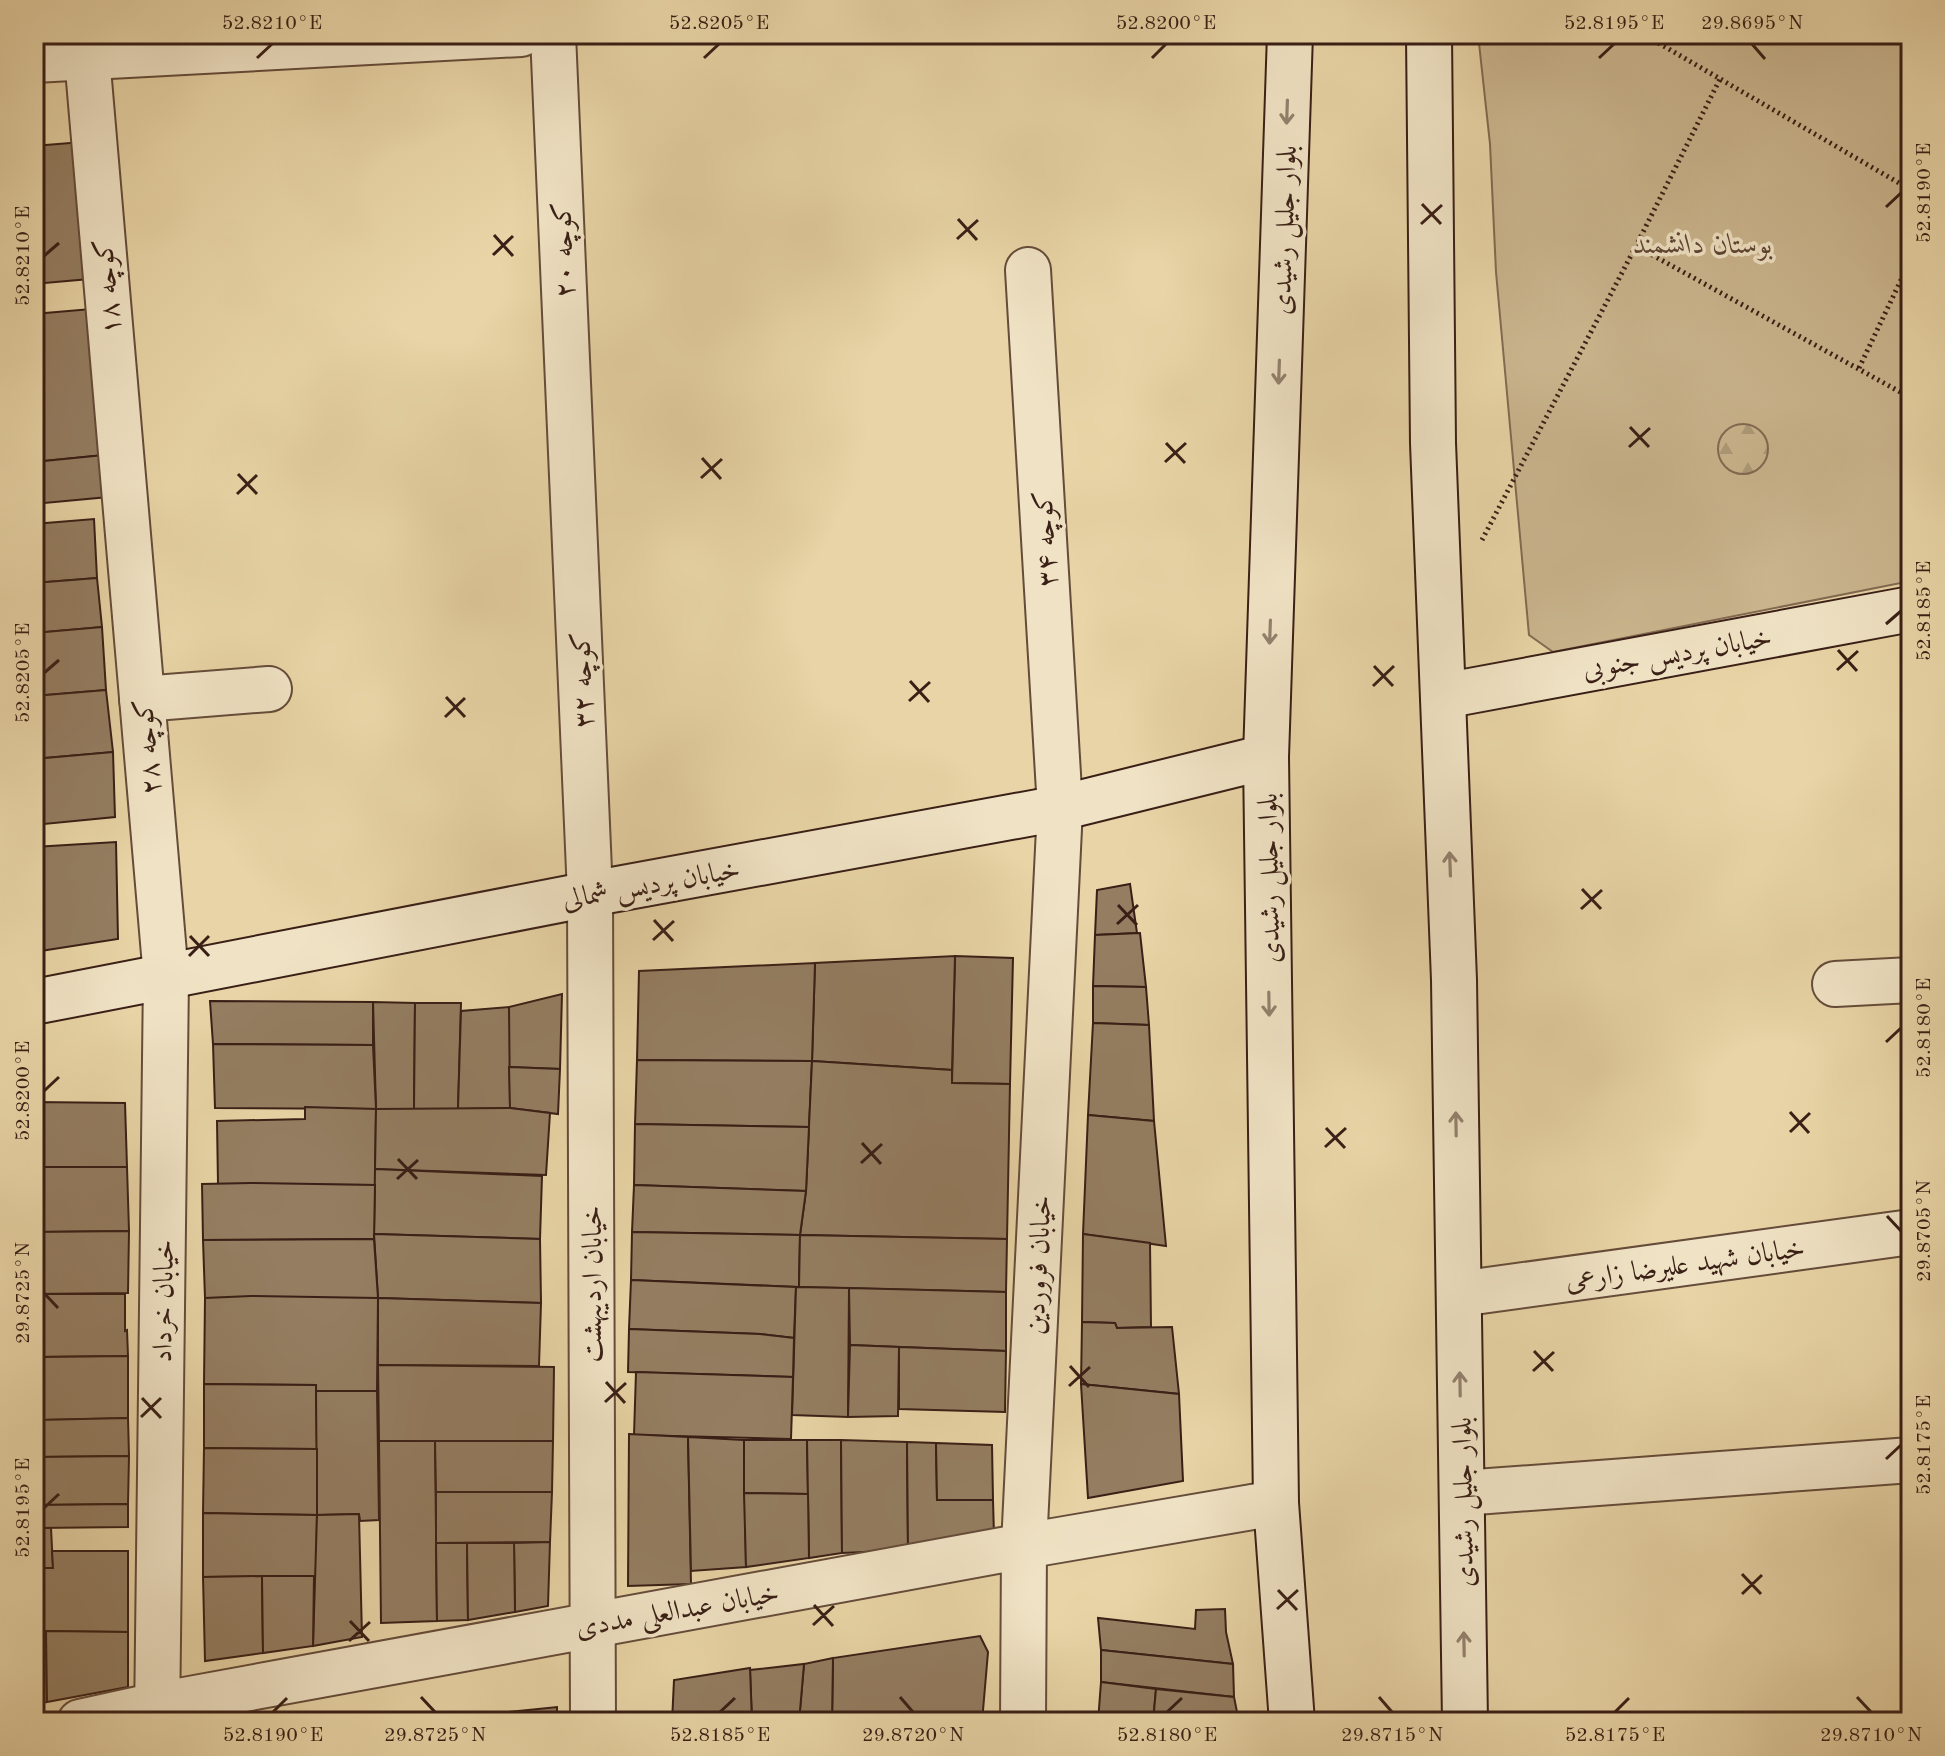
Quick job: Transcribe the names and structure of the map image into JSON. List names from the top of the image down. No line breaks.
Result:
{"streets":{"street":["بلوار جلیل رشیدی","کوچه ۲۰","کوچه ۱۸","کوچه ۳۴","خیابان پردیس جنوبی","کوچه ۳۲","کوچه ۲۸","خیابان پردیس شمالی","خیابان شهید علیرضا زارعی","خیابان فروردین","خیابان اردیبهشت","خیابان خرداد","خیابان عبدالعلی مددی"]},"crossings":[["بلوار جلیل رشیدی","خیابان پردیس جنوبی"],["بلوار جلیل رشیدی","خیابان پردیس شمالی"],["بلوار جلیل رشیدی","خیابان شهید علیرضا زارعی"],["بلوار جلیل رشیدی","خیابان عبدالعلی مددی"],["کوچه ۲۰","کوچه ۳۲"],["کوچه ۱۸","کوچه ۲۸"],["کوچه ۳۴","خیابان پردیس شمالی"],["کوچه ۳۴","خیابان فروردین"],["کوچه ۳۲","خیابان پردیس شمالی"],["کوچه ۳۲","خیابان اردیبهشت"],["کوچه ۲۸","خیابان پردیس شمالی"],["کوچه ۲۸","خیابان خرداد"],["خیابان پردیس شمالی","خیابان فروردین"],["خیابان پردیس شمالی","خیابان اردیبهشت"],["خیابان پردیس شمالی","خیابان خرداد"],["خیابان فروردین","خیابان عبدالعلی مددی"],["خیابان اردیبهشت","خیابان عبدالعلی مددی"],["خیابان خرداد","خیابان عبدالعلی مددی"]],"parks":["بوستان دانشمند"],"coordinates":["52.8210°E","52.8205°E","52.8200°E","52.8195°E","29.8695°N","52.8190°E","52.8185°E","52.8180°E","29.8705°N","29.8725°N","52.8175°E","29.8720°N","29.8715°N","29.8710°N"]}
